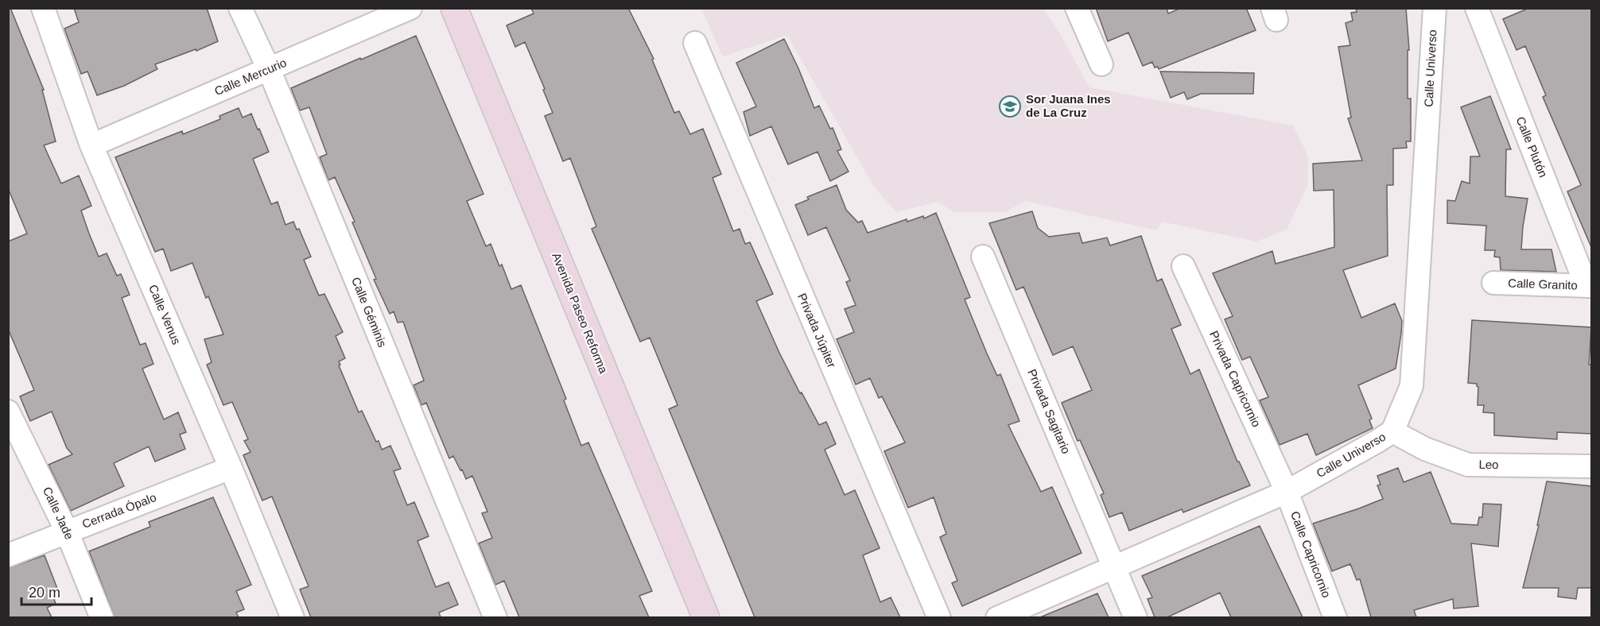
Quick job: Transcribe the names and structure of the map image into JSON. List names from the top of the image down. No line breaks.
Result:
{"streets":{"main road":["Avenida Paseo Reforma"],"street":["Calle Universo","Calle Mercurio","Calle Plutón","Calle Granito","Calle Géminis","Calle Venus","Privada Júpiter","Privada Capricornio","Privada Sagitario","Leo","Cerrada Ópalo","Calle Jade","Calle Capricornio"]},"crossings":[["Calle Universo","Privada Capricornio"],["Calle Universo","Privada Sagitario"],["Calle Universo","Leo"],["Calle Universo","Calle Capricornio"],["Calle Mercurio","Calle Géminis"],["Calle Mercurio","Calle Venus"],["Calle Plutón","Calle Granito"],["Calle Venus","Cerrada Ópalo"],["Privada Capricornio","Calle Capricornio"],["Cerrada Ópalo","Calle Jade"]],"places":{"school or university":["Sor Juana Ines de La Cruz"]},"scale_bar":"20 m"}
